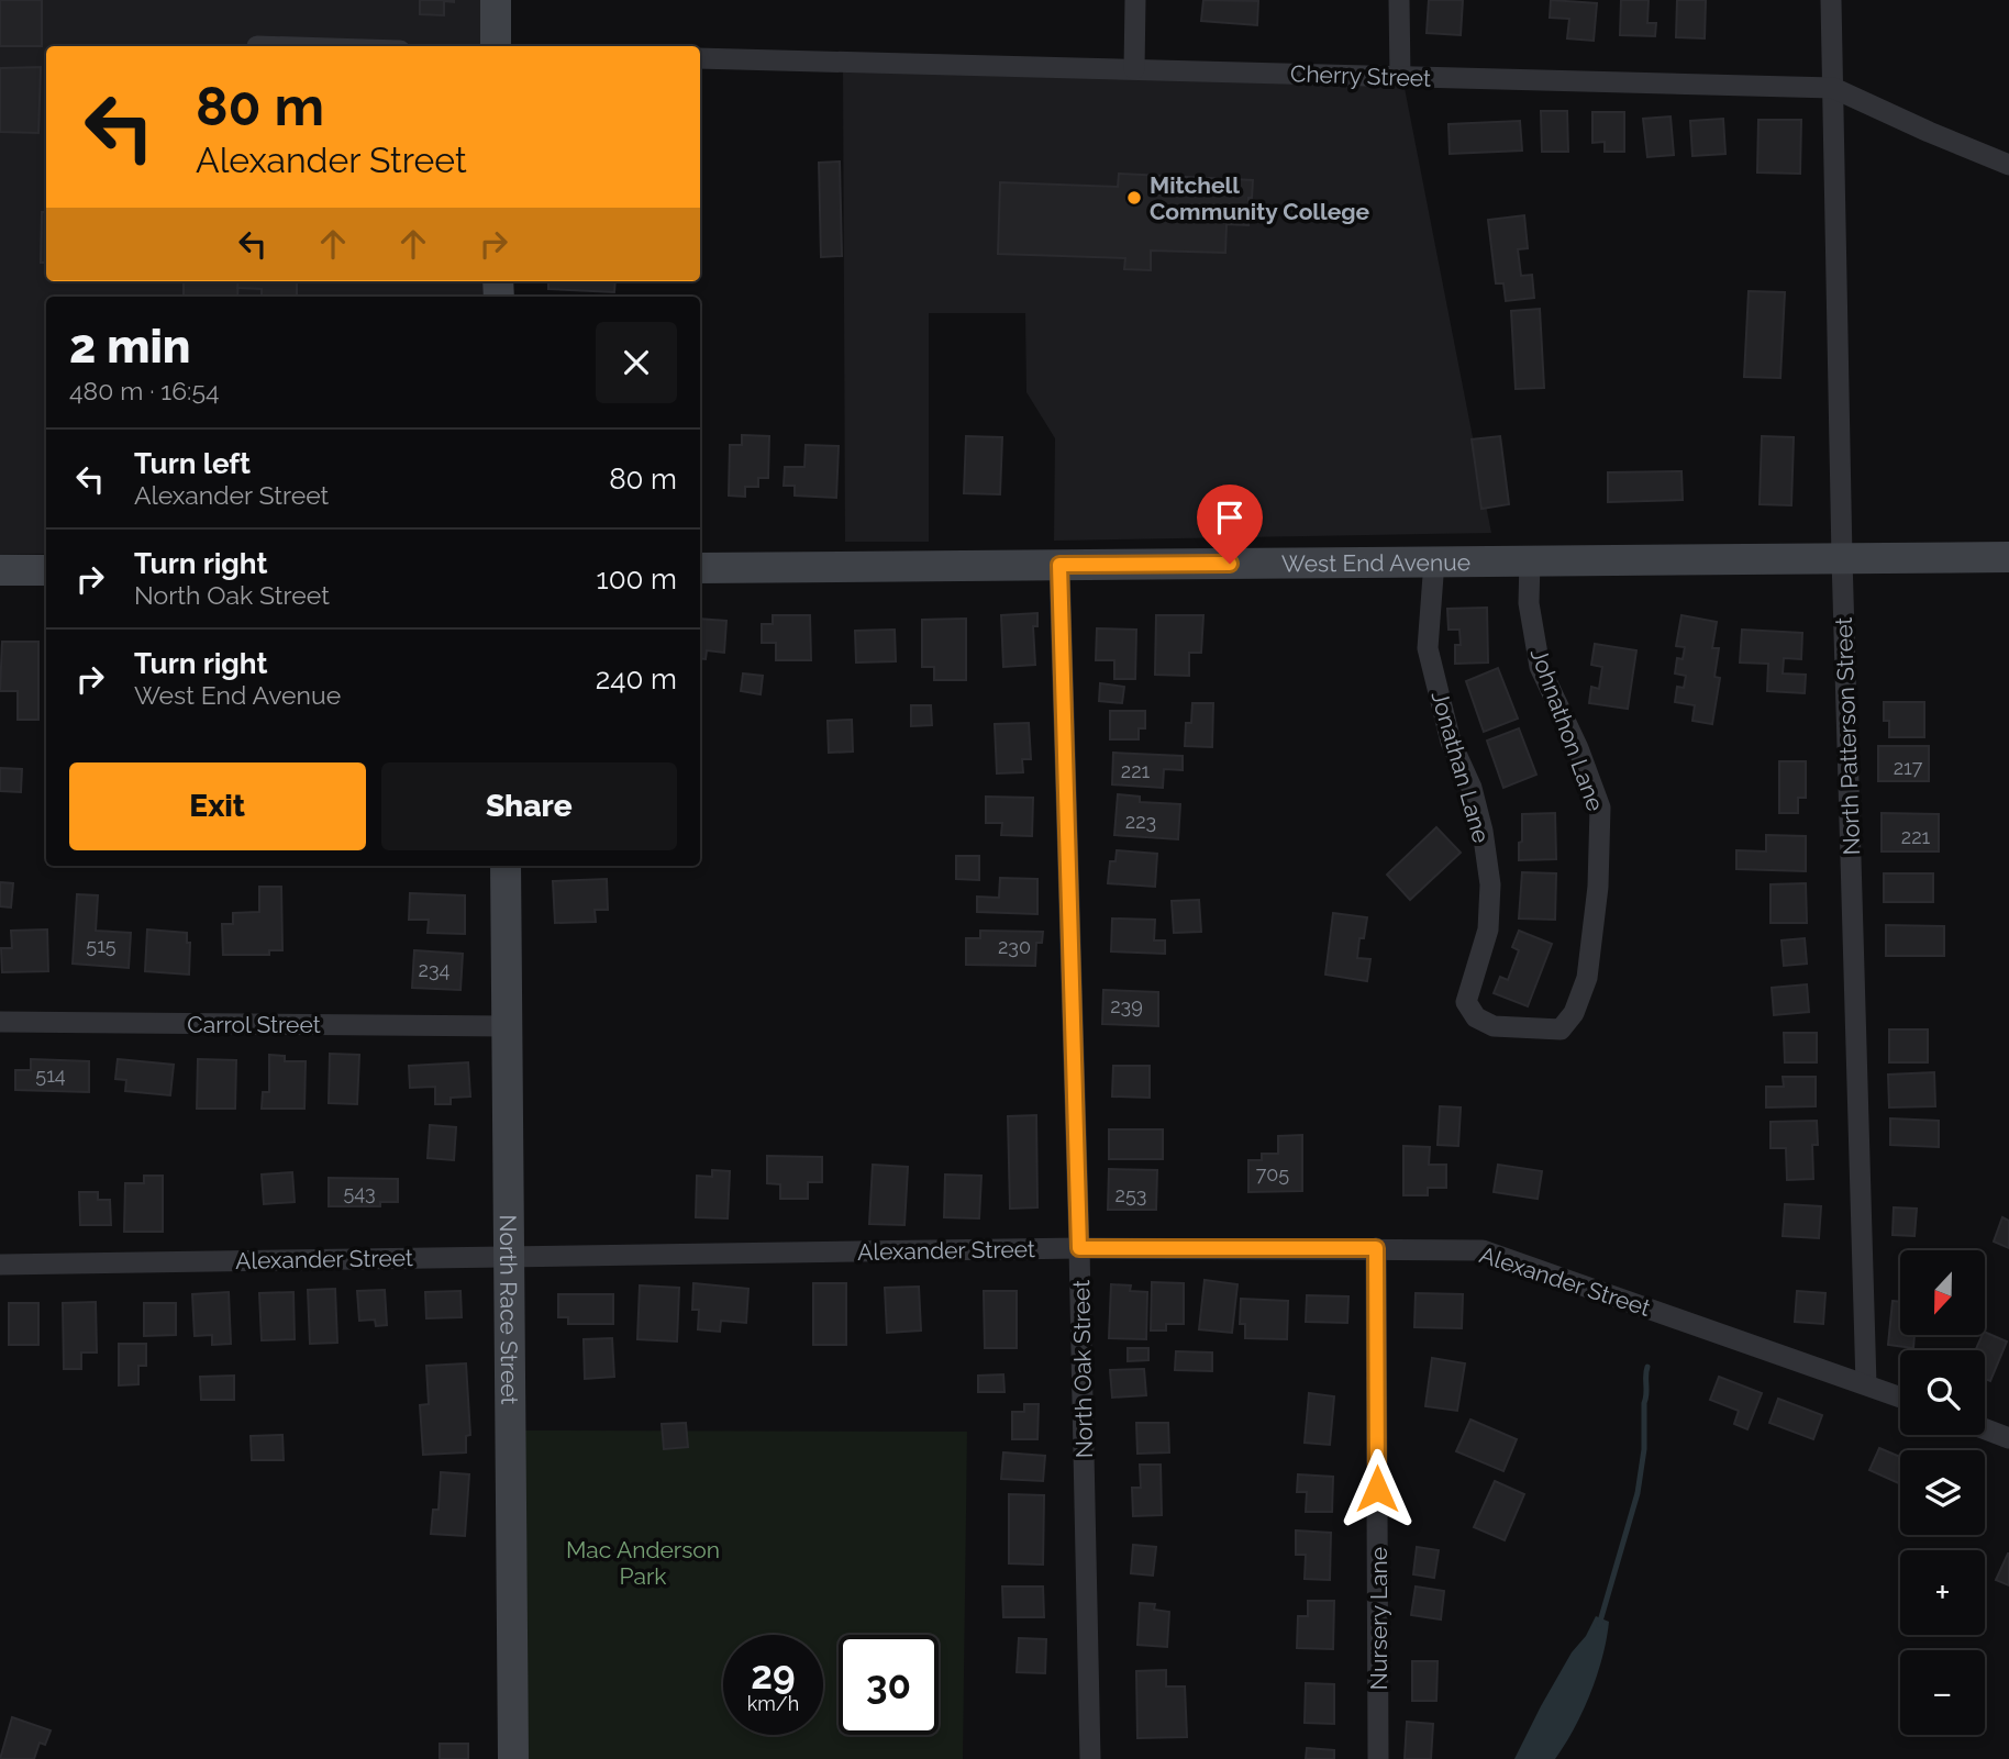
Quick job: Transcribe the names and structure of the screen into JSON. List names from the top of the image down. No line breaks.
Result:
{"streets":{"main road":["West End Avenue","North Race Street"],"street":["Cherry Street","Johnathon Lane","North Patterson Street","Jonathan Lane","Carrol Street","Alexander Street","North Oak Street","Nursery Lane"]},"crossings":[["Cherry Street","North Patterson Street"],["West End Avenue","Johnathon Lane"],["West End Avenue","North Patterson Street"],["West End Avenue","Jonathan Lane"],["West End Avenue","North Oak Street"],["Johnathon Lane","Jonathan Lane"],["North Patterson Street","Alexander Street"],["Carrol Street","North Race Street"],["Alexander Street","North Race Street"],["Alexander Street","North Oak Street"],["Alexander Street","Nursery Lane"]],"parks":["Mac Anderson Park"],"places":["Mitchell Community College"],"house_numbers":["217","221","223","221","515","230","234","239","514","705","543","253"],"north":"bottom","page":{"turn":["80 m","Alexander Street"],"heading":["2 min","480 m · 16:54"],"list":[{"name":"Turn left","note":"Alexander Street","value":"80 m"},{"name":"Turn right","note":"North Oak Street","value":"100 m"},{"name":"Turn right","note":"West End Avenue","value":"240 m"}],"buttons":["Exit","Share"],"map_buttons":["+","−"],"speed":"29 km/h","limit":"30"}}
